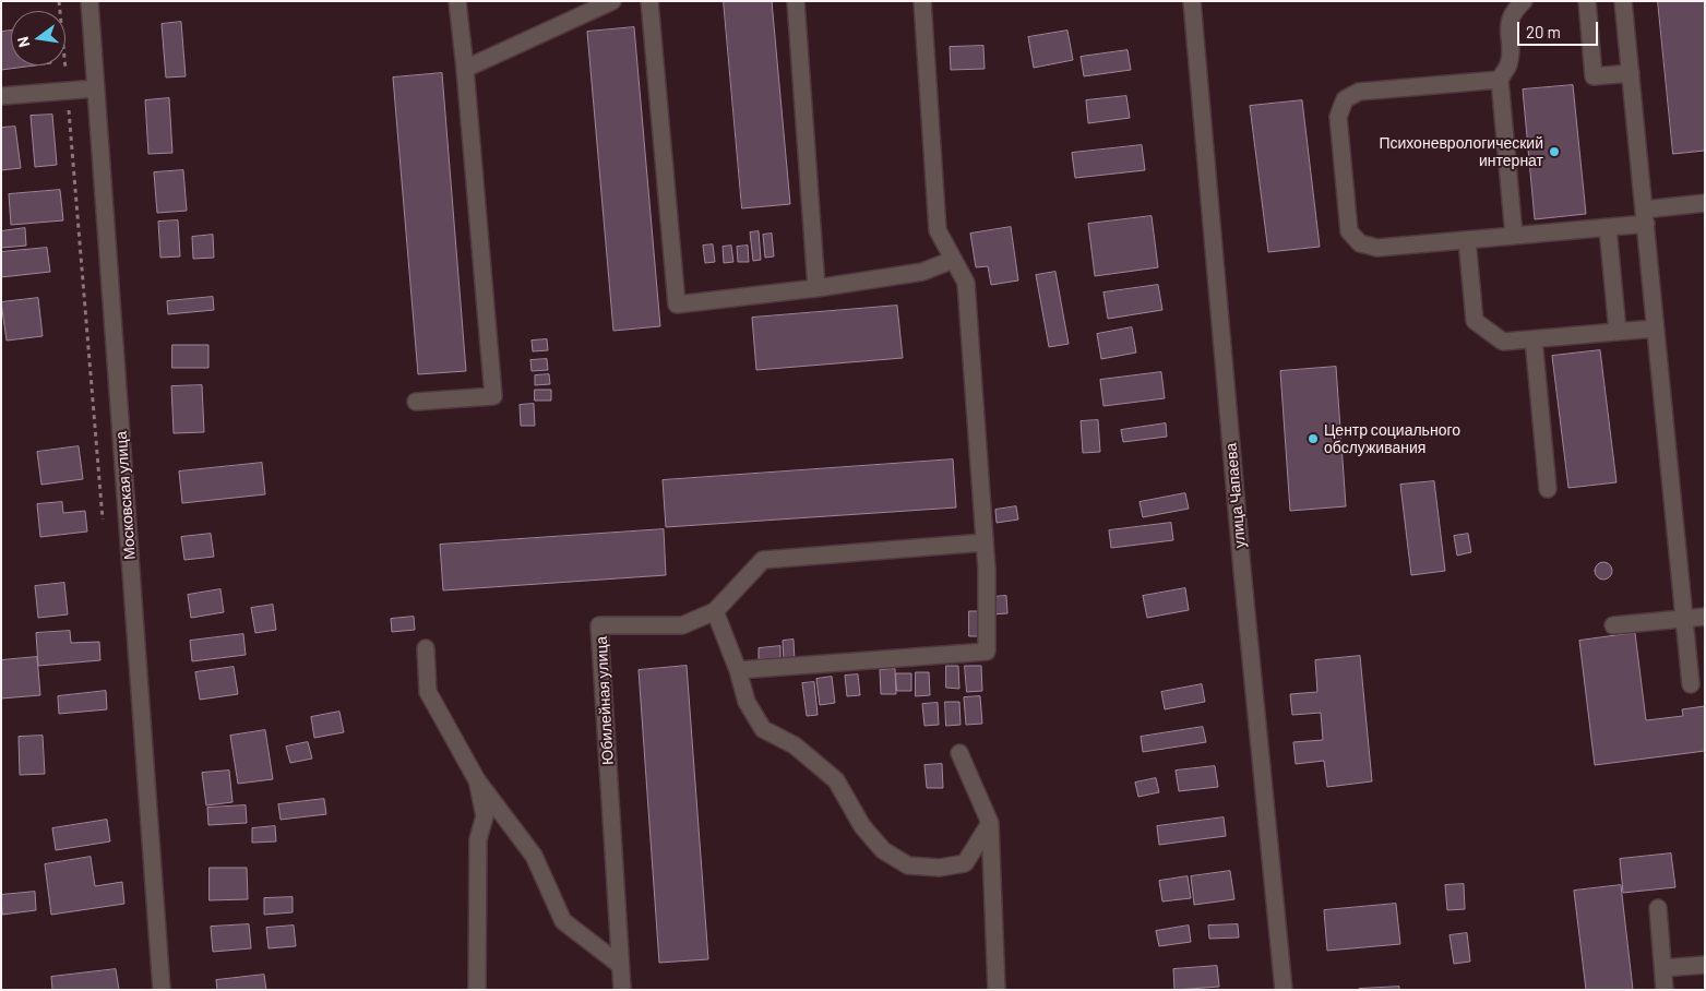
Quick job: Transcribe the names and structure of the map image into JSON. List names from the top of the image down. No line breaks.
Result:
{"streets":{"street":["Московская улица","улица Чапаева","Юбилейная улица"]},"places":["Психоневрологический интернат","Центр социального обслуживания"],"scale_bar":"20 m","north":"left"}
